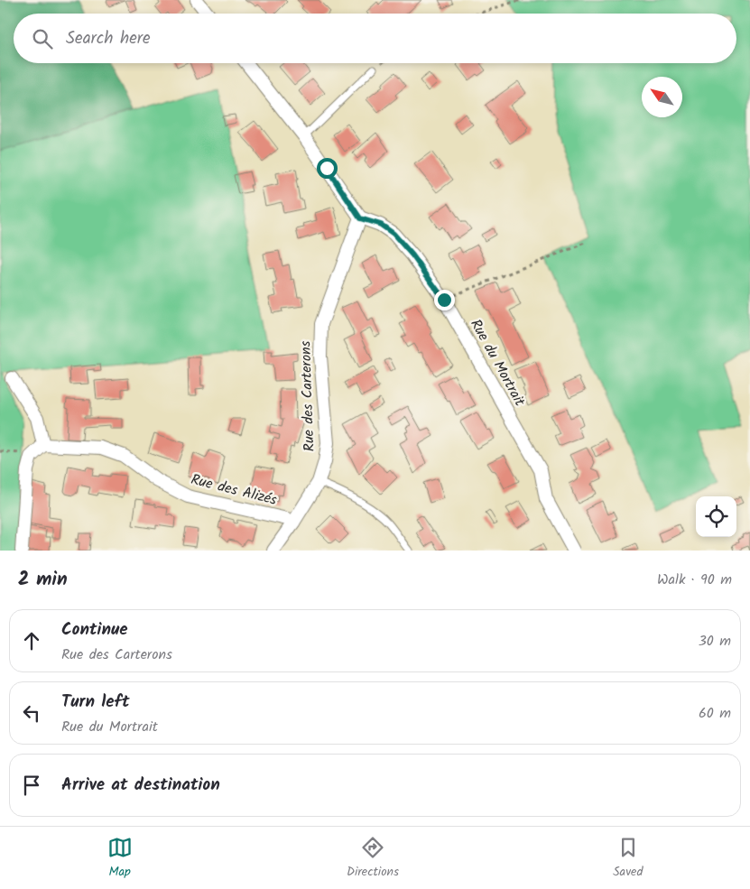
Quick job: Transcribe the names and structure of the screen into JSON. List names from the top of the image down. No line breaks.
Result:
{"streets":{"street":["Rue du Mortrait","Rue des Carterons","Rue des Alizés"]},"crossings":[["Rue du Mortrait","Rue des Carterons"],["Rue des Carterons","Rue des Alizés"]],"north":"top left","page":{"search":"Search here","heading":["2 min","Walk · 90 m"],"list":[["Continue","Rue des Carterons","30 m"],["Turn left","Rue du Mortrait","60 m"],"Arrive at destination"],"nav":["Map","Directions","Saved"]}}
